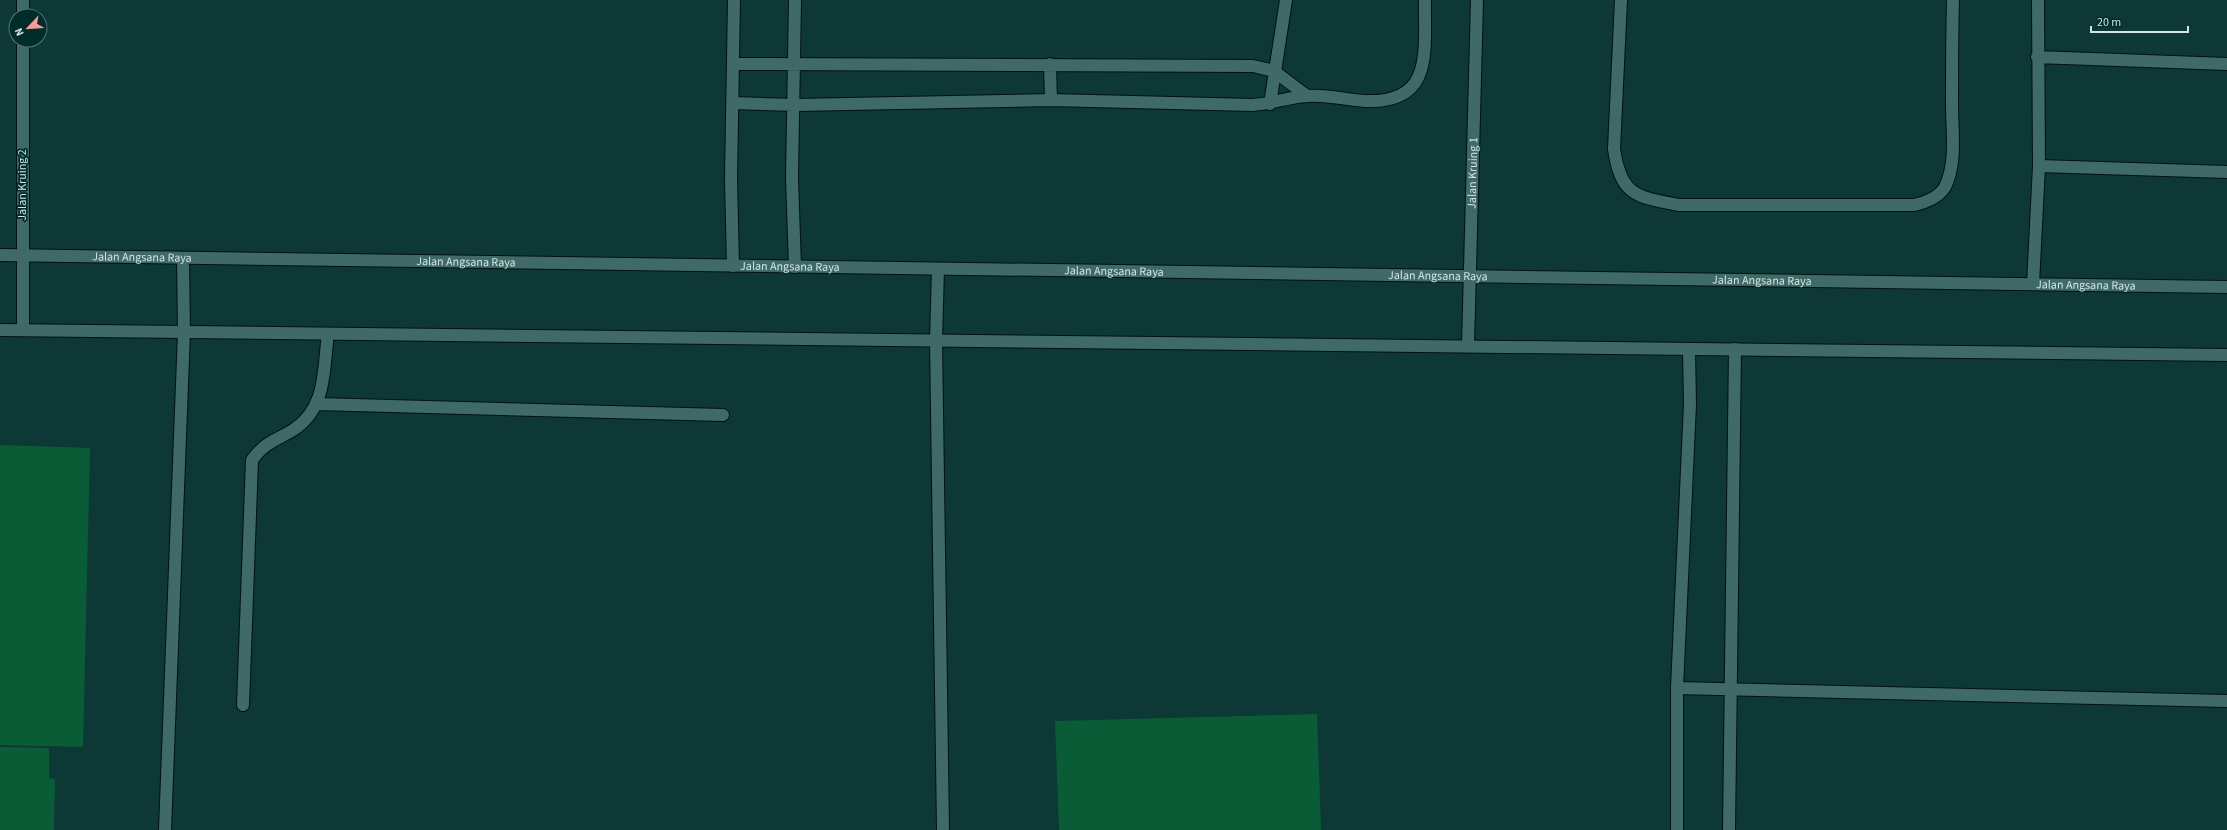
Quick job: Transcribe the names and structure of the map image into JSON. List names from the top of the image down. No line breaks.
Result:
{"streets":{"street":["Jalan Kruing 1","Jalan Kruing 2","Jalan Angsana Raya"]},"crossings":[["Jalan Kruing 1","Jalan Angsana Raya"],["Jalan Kruing 2","Jalan Angsana Raya"]],"scale_bar":"20 m","north":"bottom left"}
